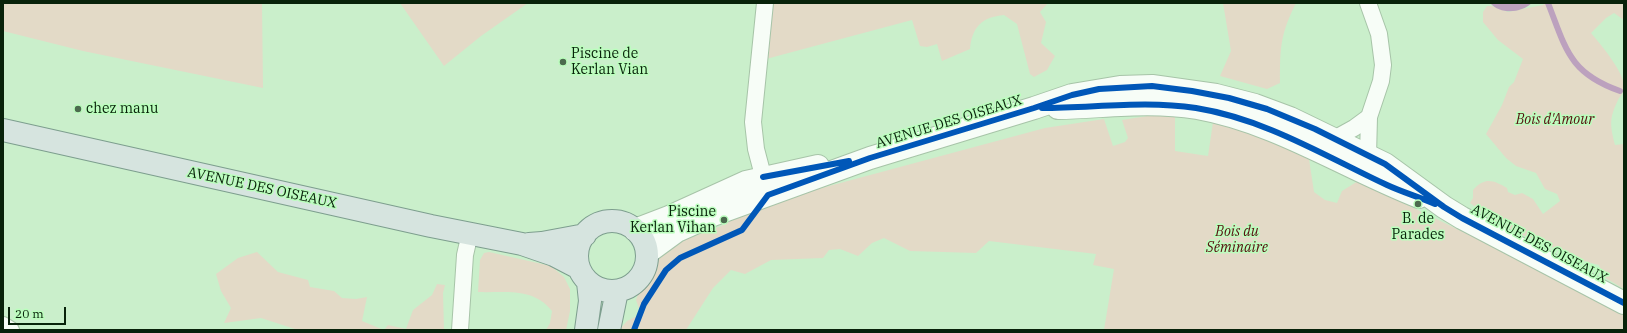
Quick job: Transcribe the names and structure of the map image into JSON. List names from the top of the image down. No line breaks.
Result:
{"streets":{"main road":["AVENUE DES OISEAUX"]},"parks":["Bois d'Amour","Bois du Séminaire"],"places":["Piscine de Kerlan Vian","chez manu","B. de Parades","Piscine Kerlan Vihan"],"scale_bar":"20 m"}
